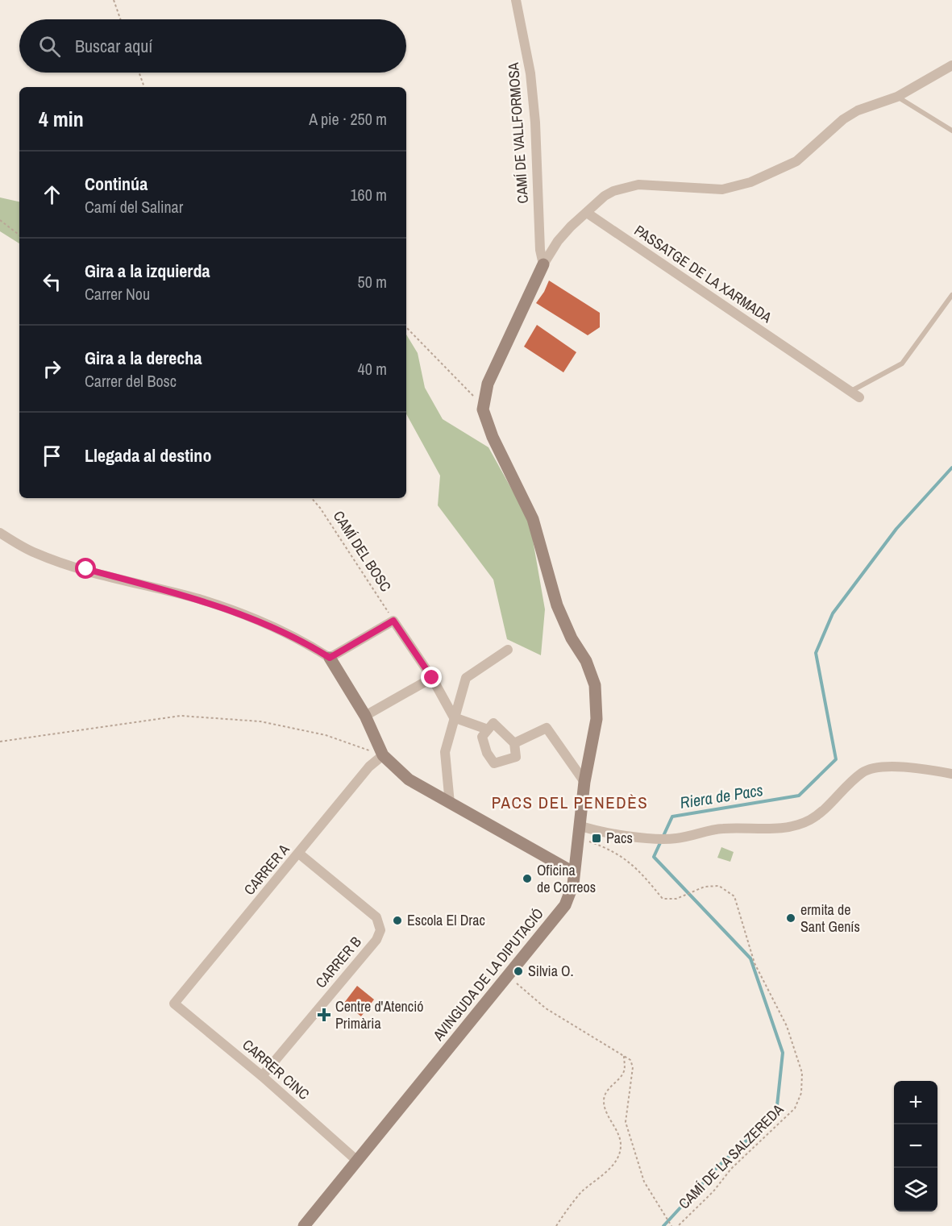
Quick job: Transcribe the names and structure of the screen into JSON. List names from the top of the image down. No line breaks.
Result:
{"streets":{"street":["CAMÍ DE VALLFORMOSA","PASSATGE DE LA XARMADA","CARRER A","CARRER B","AVINGUDA DE LA DIPUTACIÓ","CARRER CINC"],"path":["CAMÍ DEL BOSC","CAMÍ DE LA SALZEREDA"]},"crossings":[["CARRER A","CARRER B"],["CARRER A","CARRER CINC"],["CARRER B","CARRER CINC"],["AVINGUDA DE LA DIPUTACIÓ","CARRER CINC"],["AVINGUDA DE LA DIPUTACIÓ","CAMÍ DE LA SALZEREDA"]],"districts":["PACS DEL PENEDÈS"],"water":["Riera de Pacs"],"places":{"transit":["Pacs"],"other":["Oficina de Correos","ermita de Sant Genís","Escola El Drac","Silvia O."],"health":["Centre d'Atenció Primària"]},"page":{"search":"Buscar aquí","heading":["4 min","A pie · 250 m"],"list":[["Continúa","Camí del Salinar","160 m"],["Gira a la izquierda","Carrer Nou","50 m"],["Gira a la derecha","Carrer del Bosc","40 m"],"Llegada al destino"],"map_buttons":["+","−"]}}
